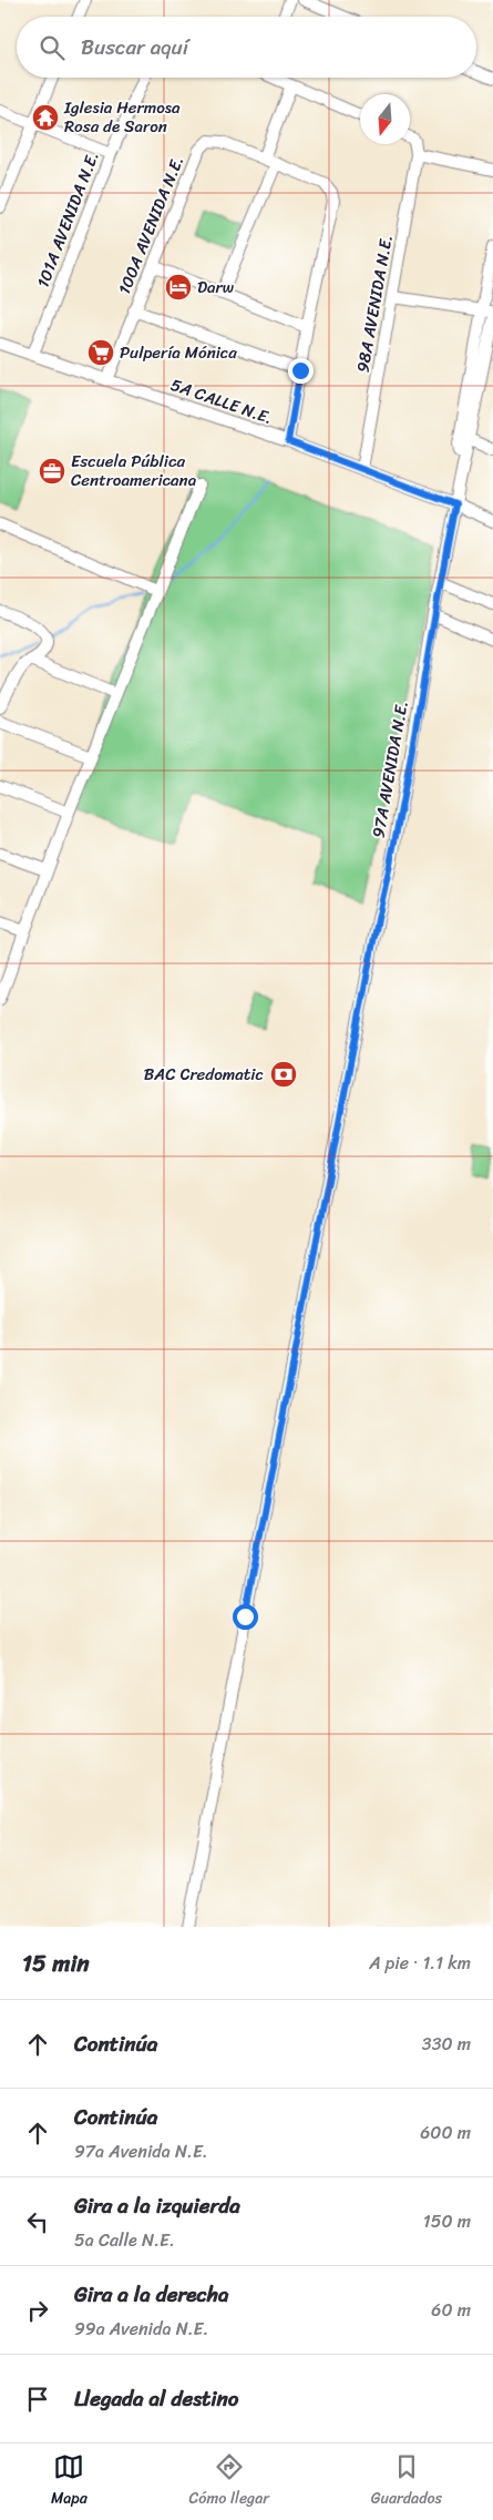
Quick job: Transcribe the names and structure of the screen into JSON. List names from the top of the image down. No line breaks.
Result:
{"streets":{"street":["101A AVENIDA N.E.","100A AVENIDA N.E.","98A AVENIDA N.E.","5A CALLE N.E.","97A AVENIDA N.E."]},"crossings":[["101A AVENIDA N.E.","5A CALLE N.E."],["100A AVENIDA N.E.","5A CALLE N.E."],["98A AVENIDA N.E.","5A CALLE N.E."],["5A CALLE N.E.","97A AVENIDA N.E."]],"places":{"temple":["Iglesia Hermosa Rosa de Saron"],"hotel":["Darw"],"supermarket":["Pulpería Mónica"],"office":["Escuela Pública Centroamericana"],"bank":["BAC Credomatic"]},"north":"bottom","page":{"search":"Buscar aquí","heading":["15 min","A pie · 1.1 km"],"list":[["Continúa","330 m"],["Continúa","97a Avenida N.E.","600 m"],["Gira a la izquierda","5a Calle N.E.","150 m"],["Gira a la derecha","99a Avenida N.E.","60 m"],"Llegada al destino"],"nav":["Mapa","Cómo llegar","Guardados"]}}
